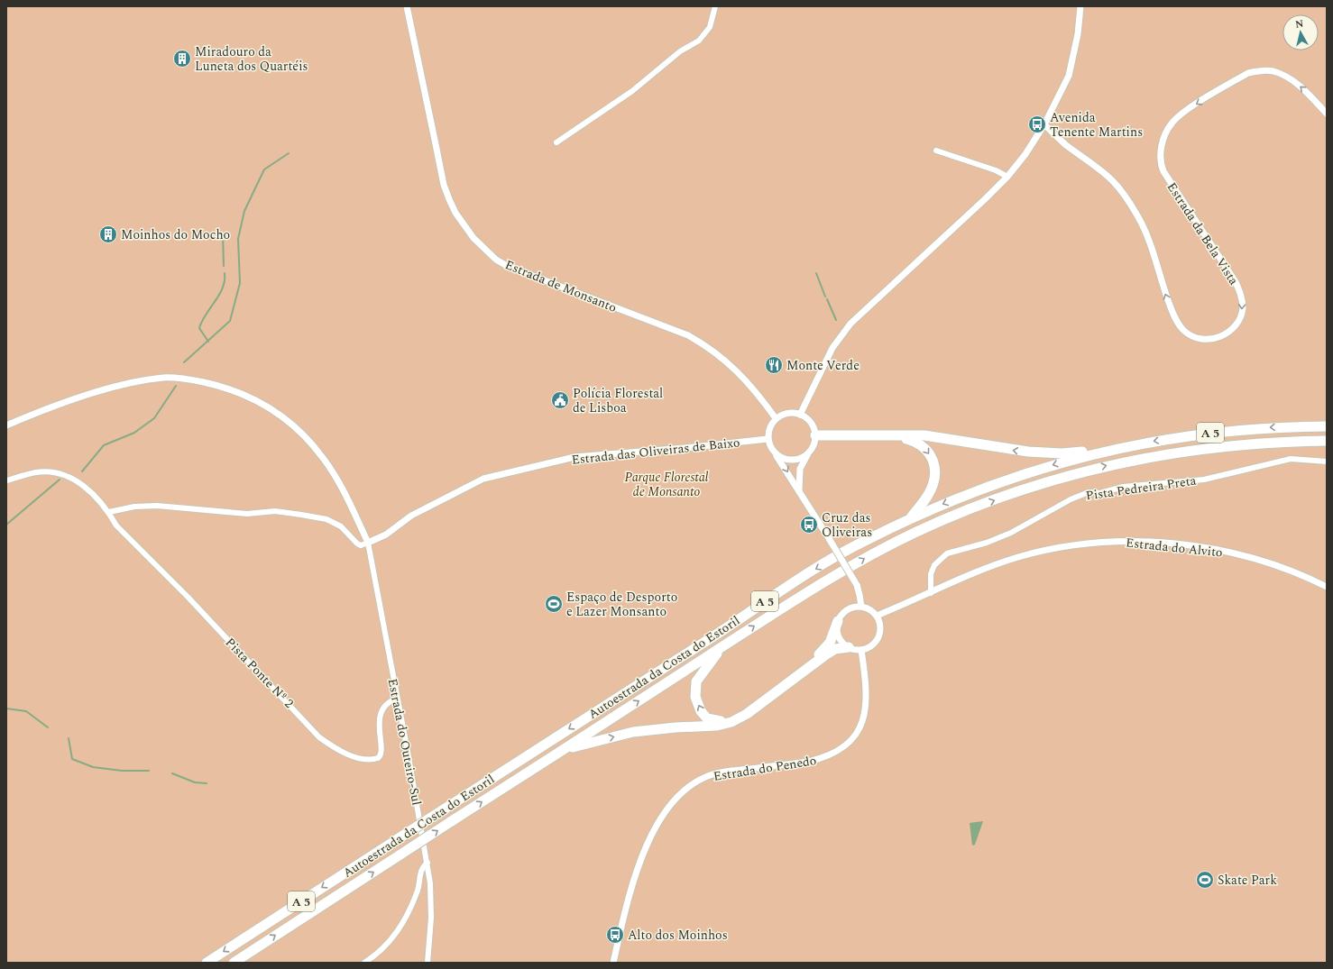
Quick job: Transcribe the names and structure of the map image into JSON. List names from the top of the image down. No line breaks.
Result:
{"streets":{"highway":["A 5","Autoestrada da Costa do Estoril"],"street":["Estrada da Bela Vista","Estrada de Monsanto","Estrada das Oliveiras de Baixo","Pista Pedreira Preta","Estrada do Alvito","Pista Ponte Nº 2","Estrada do Outeiro-Sul","Estrada do Penedo"]},"crossings":[["Estrada de Monsanto","Estrada das Oliveiras de Baixo"],["Estrada das Oliveiras de Baixo","Estrada do Outeiro-Sul"],["Pista Pedreira Preta","Estrada do Alvito"],["Estrada do Alvito","Estrada do Penedo"],["Pista Ponte Nº 2","Estrada do Outeiro-Sul"]],"parks":["Parque Florestal de Monsanto"],"places":{"building":["Miradouro da Luneta dos Quartéis","Moinhos do Mocho"],"bus stop":["Avenida Tenente Martins","Cruz das Oliveiras","Alto dos Moinhos"],"restaurant":["Monte Verde"],"public building":["Polícia Florestal de Lisboa"],"sports":["Espaço de Desporto e Lazer Monsanto","Skate Park"]},"north":"top"}
